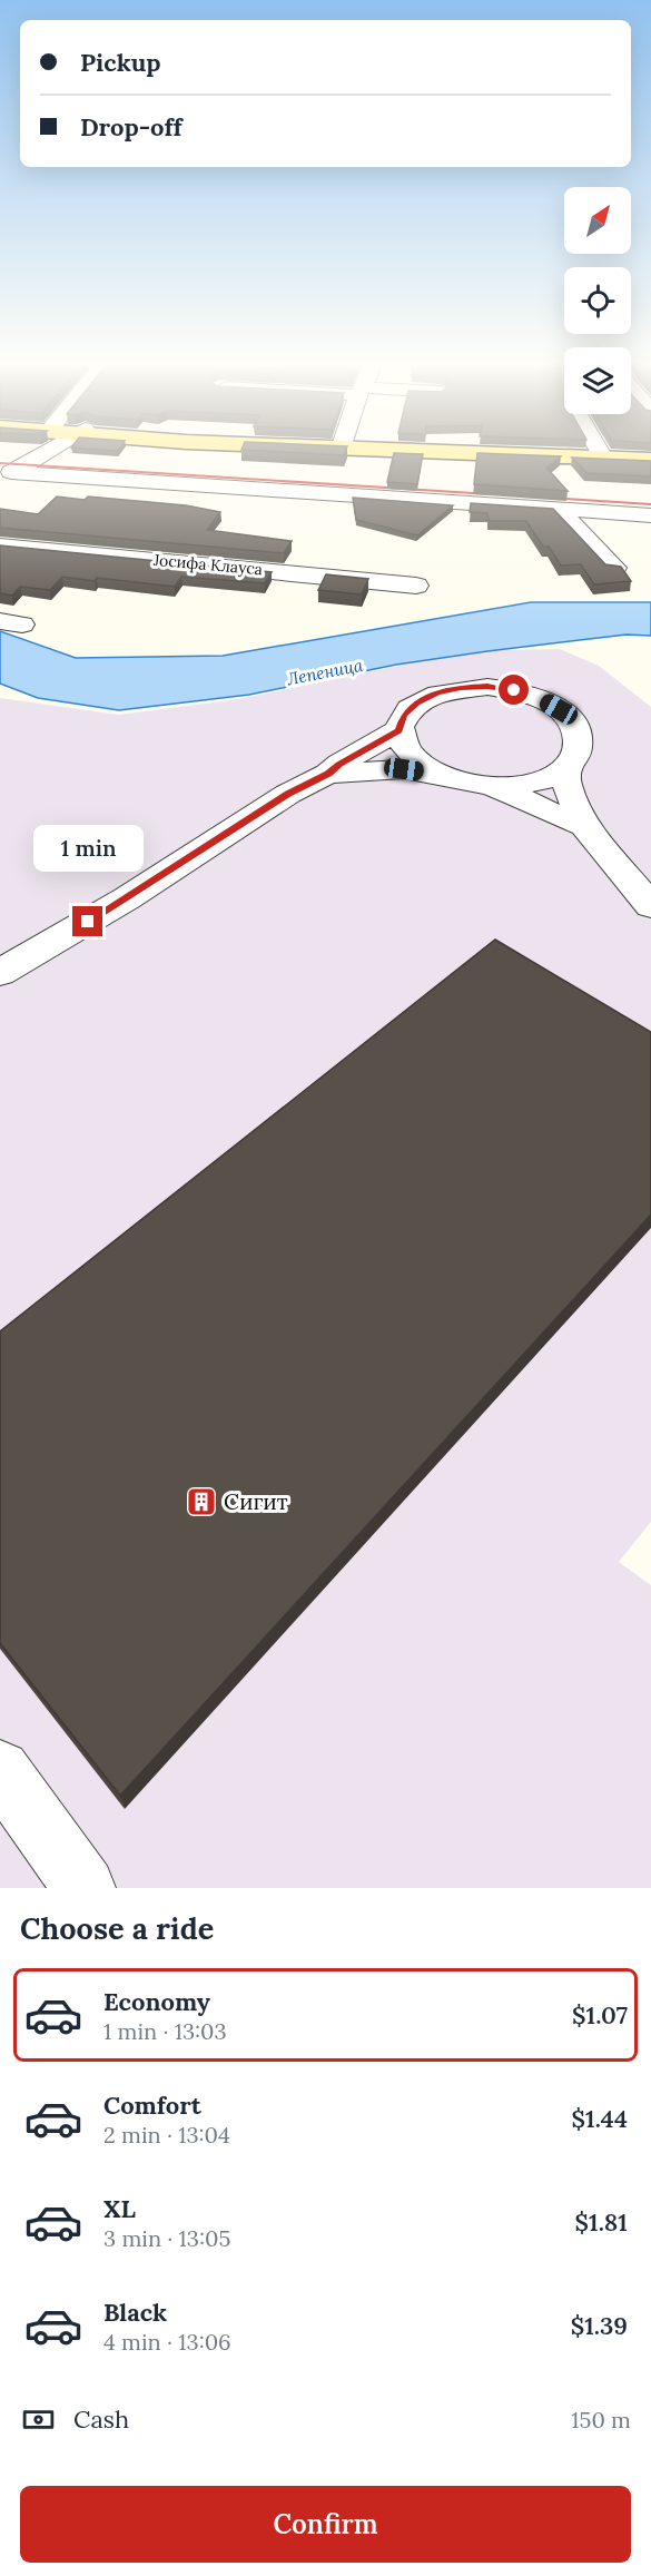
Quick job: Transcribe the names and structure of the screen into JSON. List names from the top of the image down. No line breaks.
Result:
{"streets":{"street":["Јосифа Клауса"]},"water":["Лепеница"],"places":{"building":["Сигит"]},"north":"top right","page":{"banner":["Pickup","Drop-off"],"bubble":"1 min","heading":"Choose a ride","list":[{"name":"Economy","note":"1 min · 13:03","value":"$1.07"},{"name":"Comfort","note":"2 min · 13:04","value":"$1.44"},{"name":"XL","note":"3 min · 13:05","value":"$1.81"},{"name":"Black","note":"4 min · 13:06","value":"$1.39"}],"pay":["Cash","150 m"],"buttons":"Confirm"}}
